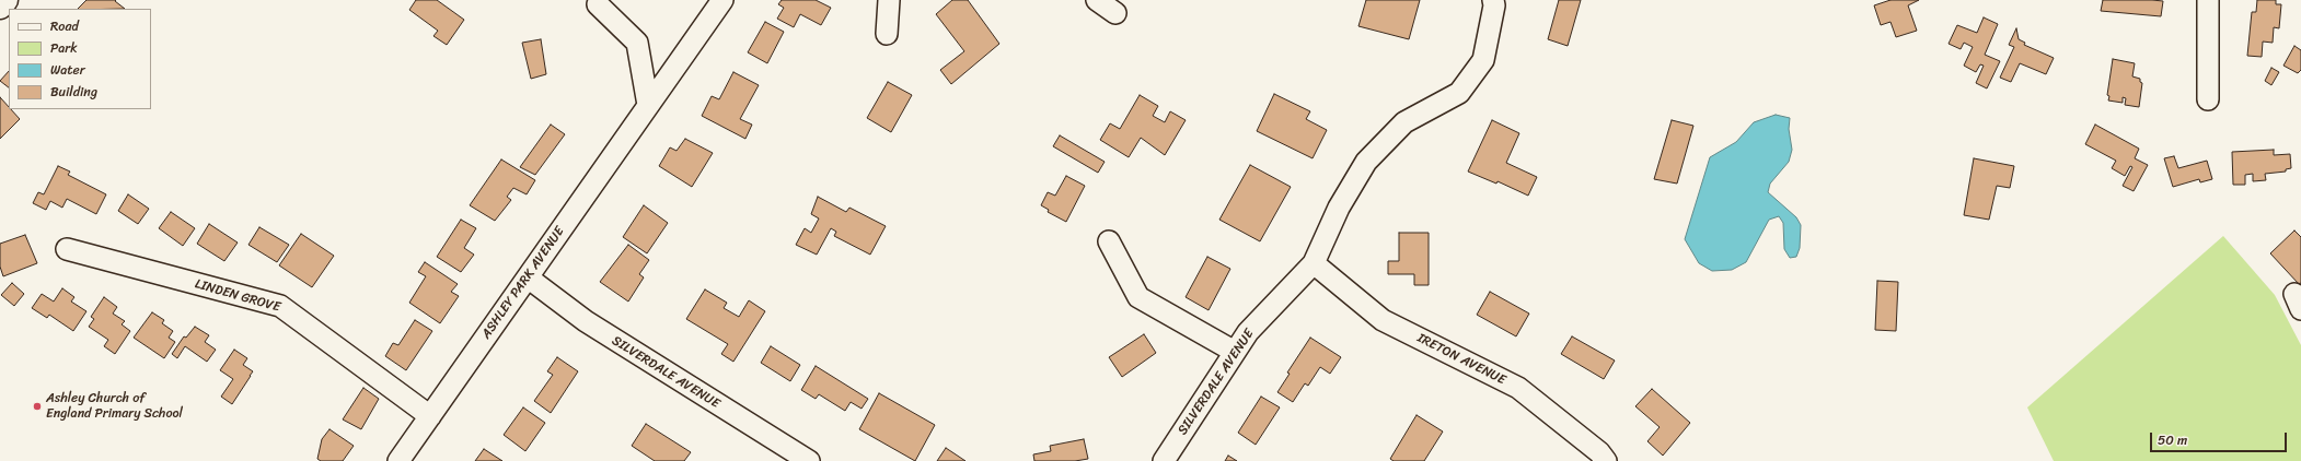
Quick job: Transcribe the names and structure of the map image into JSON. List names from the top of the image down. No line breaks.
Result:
{"streets":{"street":["ASHLEY PARK AVENUE","LINDEN GROVE","IRETON AVENUE","SILVERDALE AVENUE"]},"crossings":[["ASHLEY PARK AVENUE","LINDEN GROVE"],["ASHLEY PARK AVENUE","SILVERDALE AVENUE"],["IRETON AVENUE","SILVERDALE AVENUE"]],"places":["Ashley Church of England Primary School"],"legend":["Road","Park","Water","Building"],"scale_bar":"50 m"}
